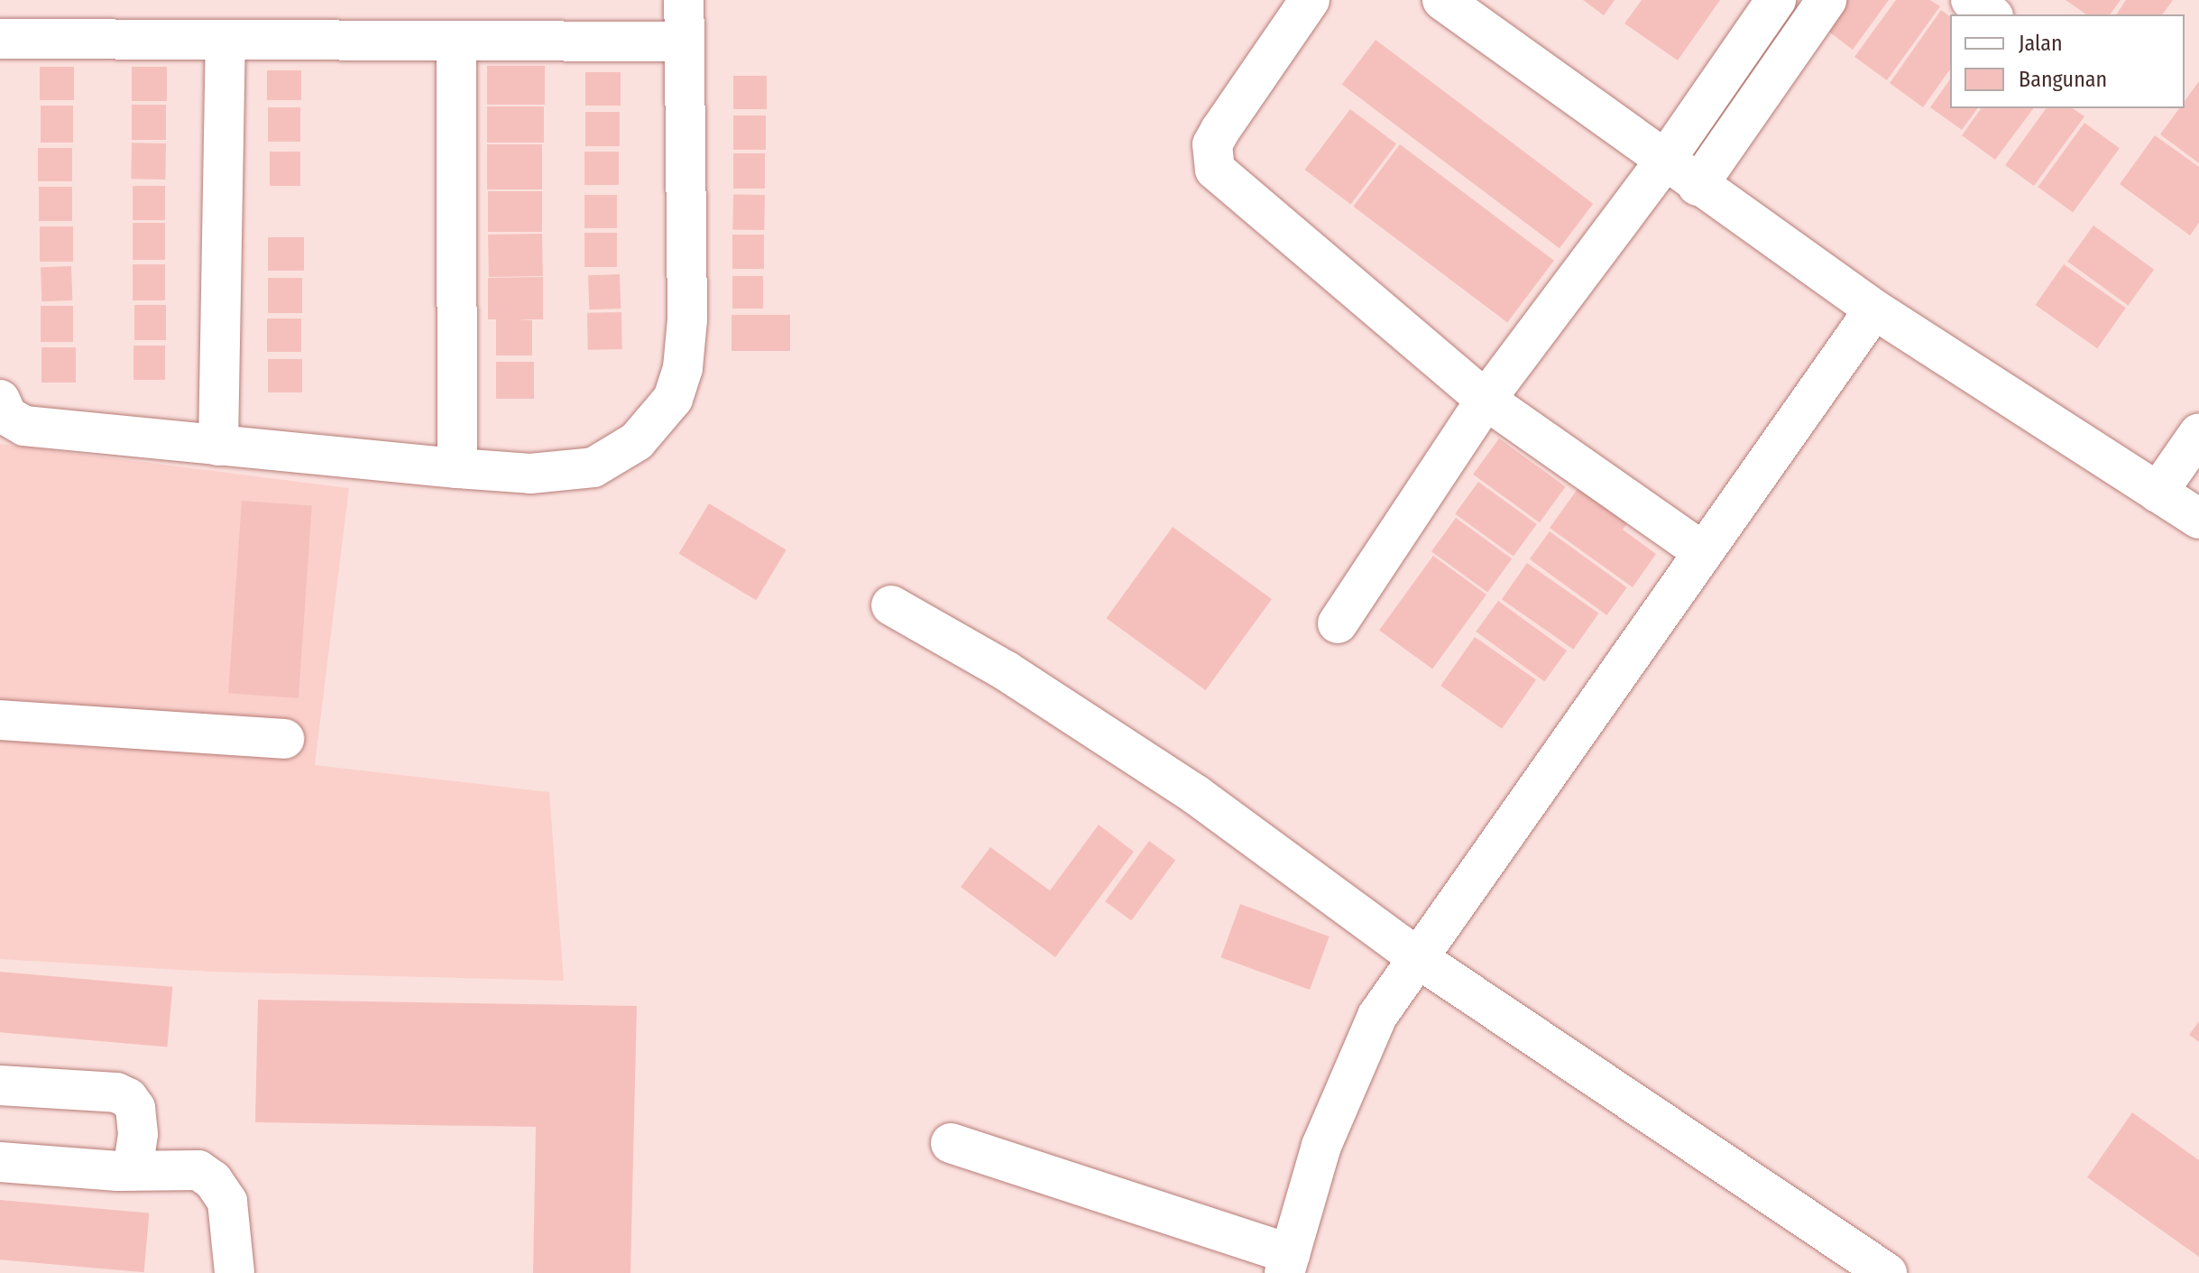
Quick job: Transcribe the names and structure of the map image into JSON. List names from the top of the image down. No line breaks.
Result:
{"legend":["Jalan","Bangunan"]}
